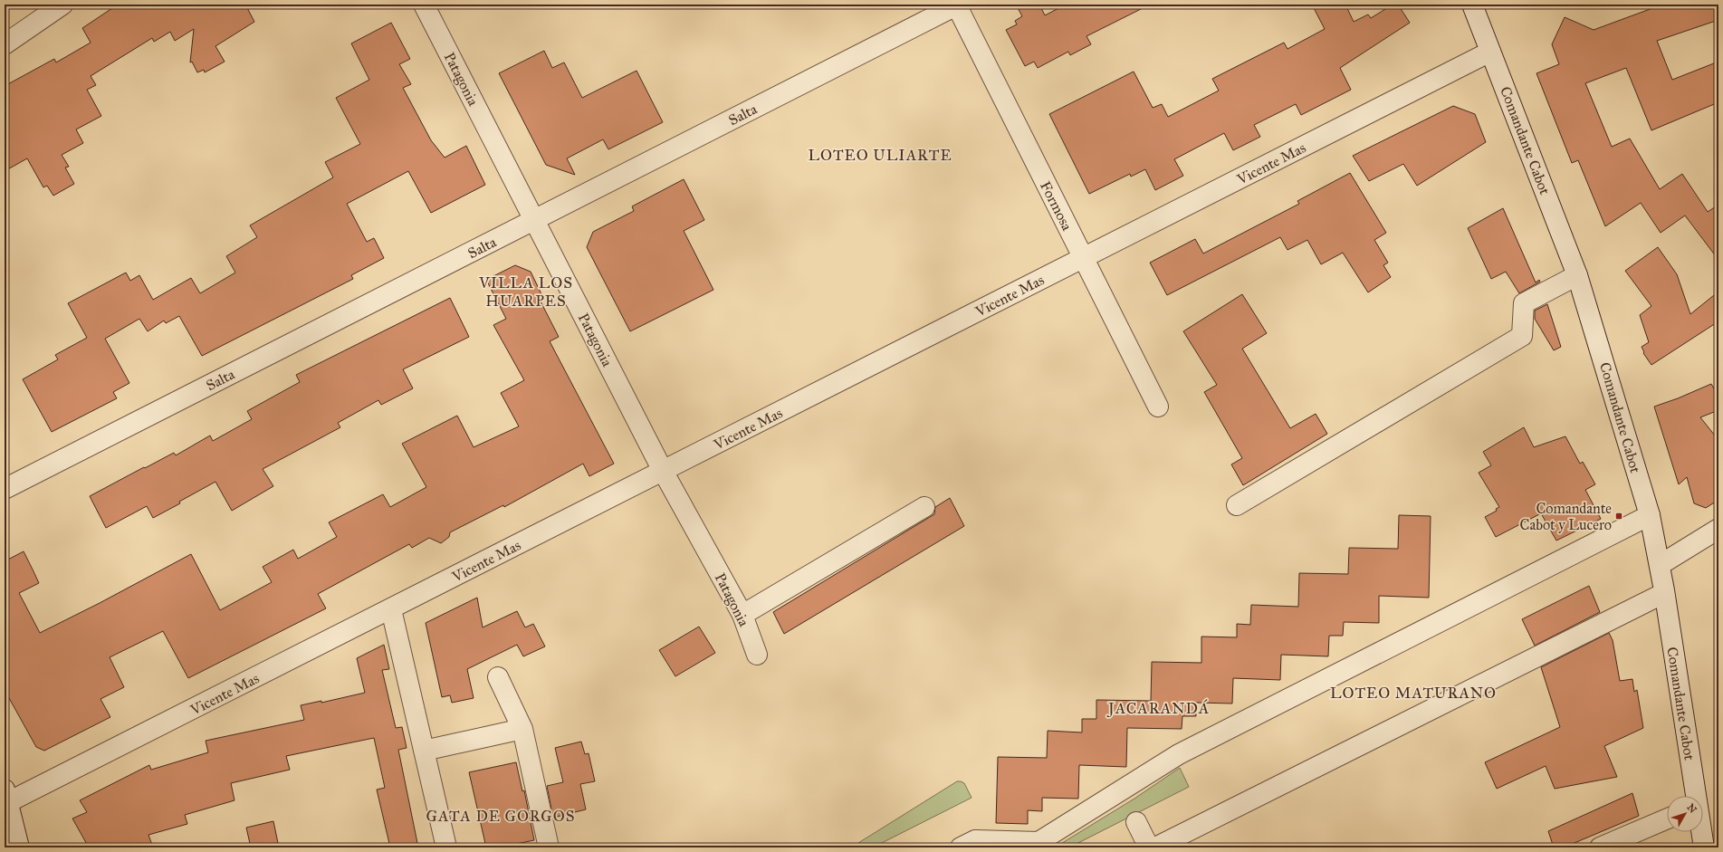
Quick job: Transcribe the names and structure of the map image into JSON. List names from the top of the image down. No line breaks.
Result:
{"streets":{"street":["Patagonia","Salta","Comandante Cabot","Vicente Mas","Formosa"]},"crossings":[["Patagonia","Salta"],["Patagonia","Vicente Mas"],["Salta","Formosa"],["Comandante Cabot","Vicente Mas"],["Vicente Mas","Formosa"]],"districts":["LOTEO ULIARTE","VILLA LOS HUARPES","LOTEO MATURANO","JACARANDÁ","GATA DE GORGOS"],"places":{"transit":["Comandante Cabot y Lucero"]},"north":"top right"}
